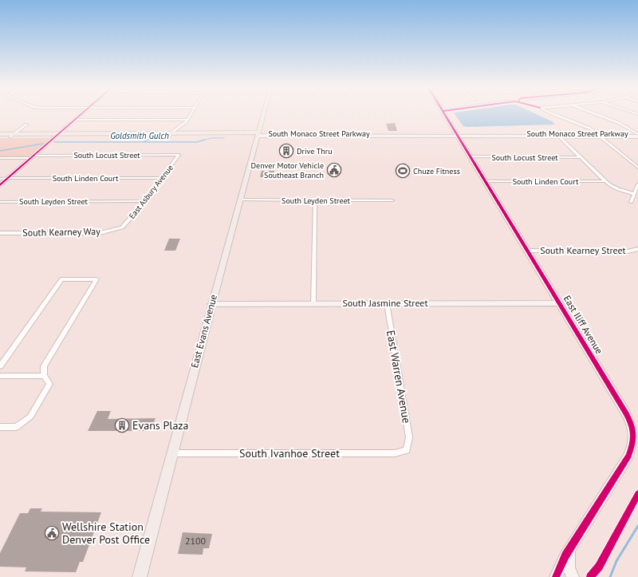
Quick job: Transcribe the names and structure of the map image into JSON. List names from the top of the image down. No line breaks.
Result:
{"streets":{"main road":["South Monaco Street Parkway","East Evans Avenue"],"street":["South Locust Street","South Linden Court","East Asbury Avenue","South Leyden Street","South Kearney Way","South Kearney Street","South Jasmine Street","East Iliff Avenue","East Warren Avenue","South Ivanhoe Street"]},"crossings":[["South Monaco Street Parkway","East Iliff Avenue"],["South Monaco Street Parkway","East Evans Avenue"],["South Locust Street","East Asbury Avenue"],["South Locust Street","East Iliff Avenue"],["South Linden Court","East Asbury Avenue"],["South Linden Court","East Iliff Avenue"],["East Asbury Avenue","South Leyden Street"],["East Asbury Avenue","South Kearney Way"],["South Leyden Street","East Evans Avenue"],["South Kearney Street","East Iliff Avenue"],["South Jasmine Street","East Iliff Avenue"],["South Jasmine Street","East Evans Avenue"],["South Jasmine Street","East Warren Avenue"],["East Evans Avenue","South Ivanhoe Street"],["East Warren Avenue","South Ivanhoe Street"]],"water":["Goldsmith Gulch"],"places":{"building":["Drive Thru","Evans Plaza"],"public building":["Denver Motor Vehicle Southeast Branch","Wellshire Station Denver Post Office"],"sports":["Chuze Fitness"]},"house_numbers":["2100"]}
